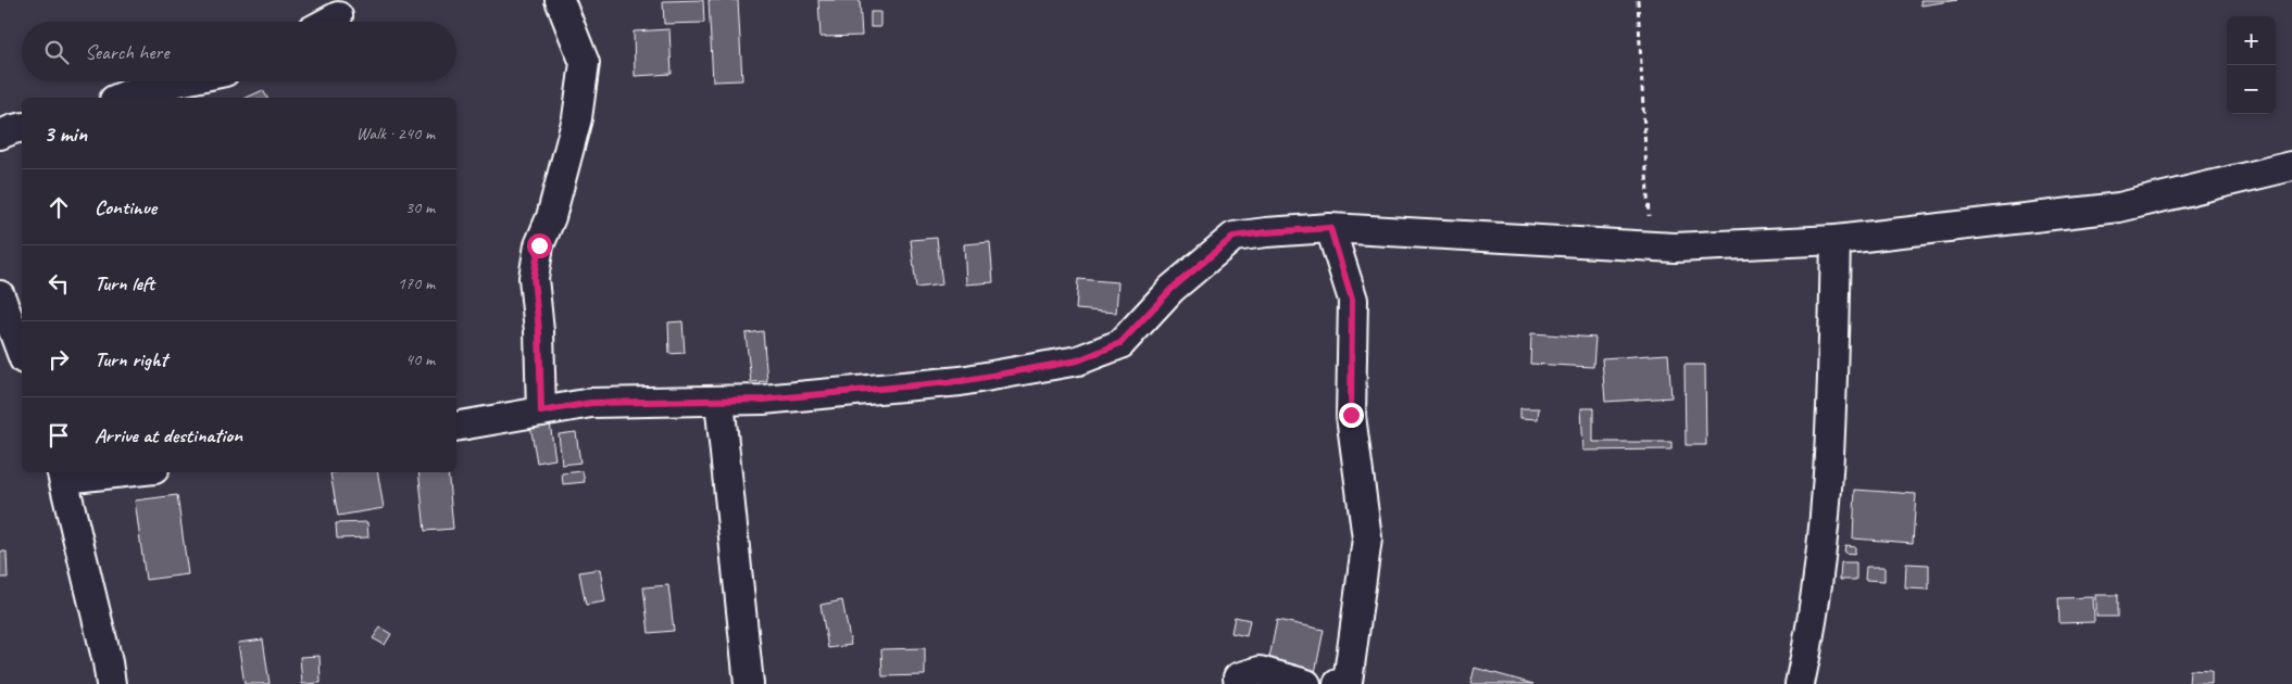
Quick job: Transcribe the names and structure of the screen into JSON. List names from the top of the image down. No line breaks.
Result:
{"page":{"map_buttons":["+","−"],"search":"Search here","heading":["3 min","Walk · 240 m"],"list":[["Continue","30 m"],["Turn left","170 m"],["Turn right","40 m"],"Arrive at destination"]}}
